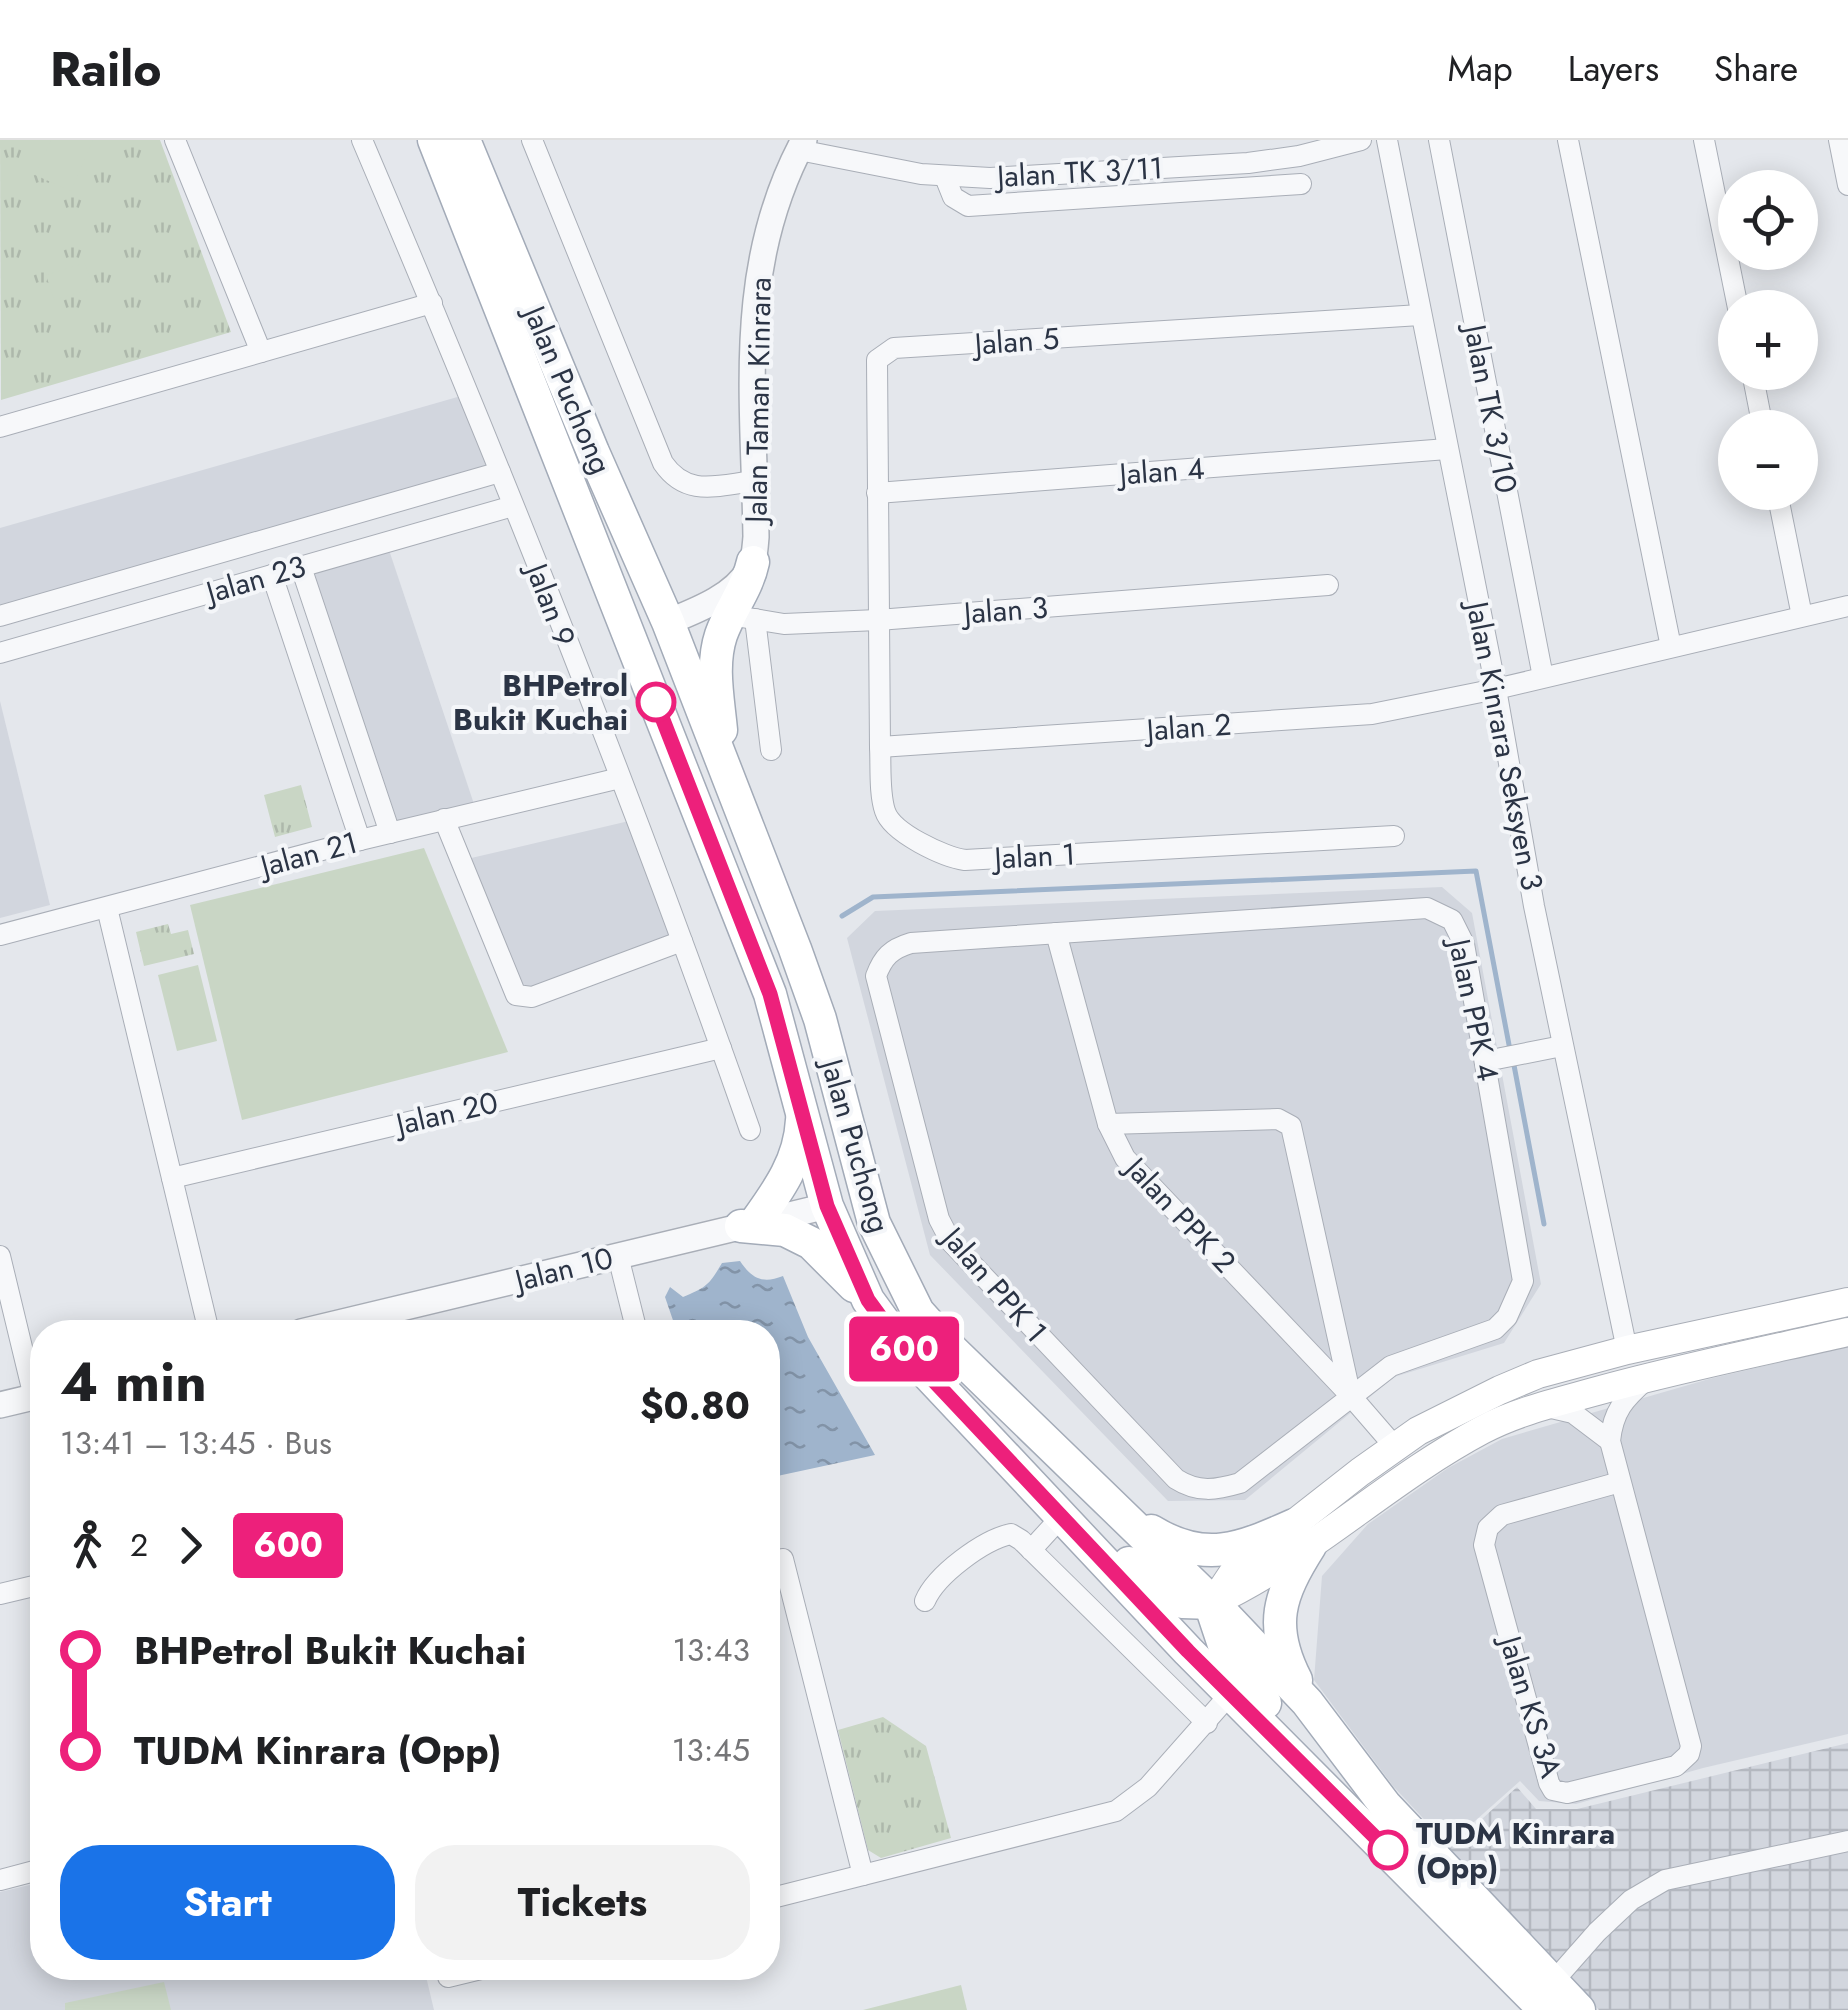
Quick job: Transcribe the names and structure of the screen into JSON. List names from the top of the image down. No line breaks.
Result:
{"streets":{"main road":["Jalan Puchong"],"street":["Jalan TK 3/11","Jalan 5","Jalan Taman Kinrara","Jalan TK 3/10","Jalan 4","Jalan 23","Jalan 9","Jalan 3","Jalan 2","Jalan Kinrara Seksyen 3","Jalan 21","Jalan 1","Jalan PPK 4","Jalan 20","Jalan PPK 2","Jalan 10","Jalan PPK 1","Jalan KS 3A"]},"crossings":[["Jalan TK 3/11","Jalan Taman Kinrara"],["Jalan 5","Jalan 4"],["Jalan 5","Jalan 3"],["Jalan 5","Jalan Kinrara Seksyen 3"],["Jalan 5","Jalan 1"],["Jalan Puchong","Jalan Taman Kinrara"],["Jalan Puchong","Jalan 3"],["Jalan Puchong","Jalan 10"],["Jalan Taman Kinrara","Jalan 3"],["Jalan TK 3/10","Jalan 2"],["Jalan 4","Jalan Kinrara Seksyen 3"],["Jalan 23","Jalan 9"],["Jalan 9","Jalan 21"],["Jalan 9","Jalan 20"],["Jalan 3","Jalan 1"],["Jalan 2","Jalan Kinrara Seksyen 3"],["Jalan 2","Jalan 1"],["Jalan PPK 4","Jalan PPK 2"],["Jalan PPK 4","Jalan PPK 1"],["Jalan PPK 2","Jalan PPK 1"]],"places":["BHPetrol Bukit Kuchai","TUDM Kinrara (Opp)"],"lines":["bus line 600"],"page":{"header":"Railo","nav":["Map","Layers","Share"],"on_map":"600","map_buttons":["+","−"],"heading":["4 min","13:41 – 13:45 · Bus","$0.80"],"legs":["2","600"],"list":[{"name":"BHPetrol Bukit Kuchai","value":"13:43"},{"name":"TUDM Kinrara (Opp)","value":"13:45"}],"buttons":["Start","Tickets"]}}
